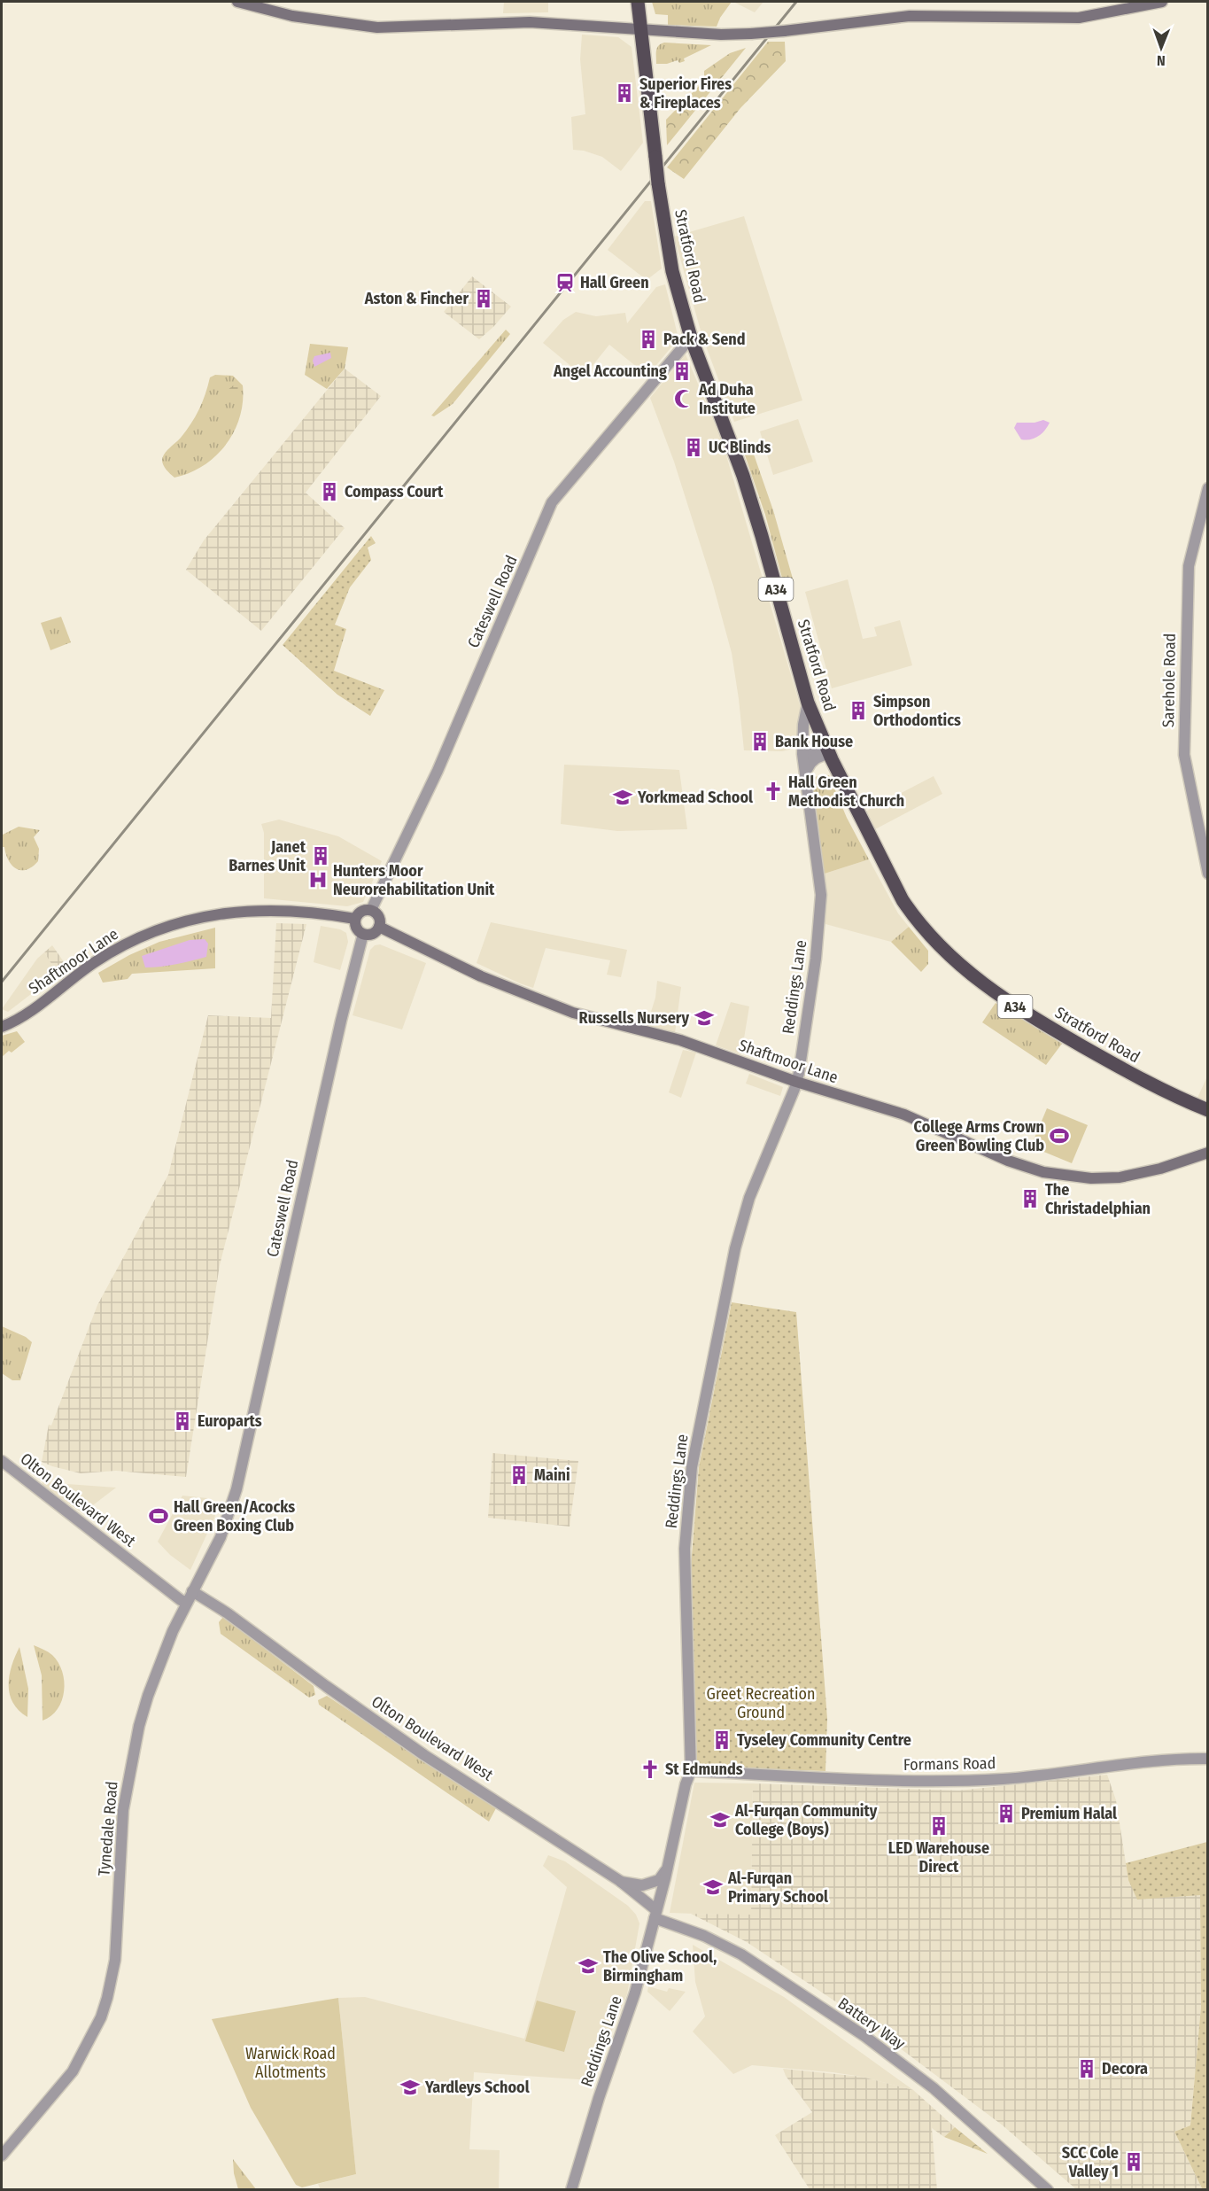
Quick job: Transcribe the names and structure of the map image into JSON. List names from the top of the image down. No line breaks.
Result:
{"streets":{"highway":["Stratford Road","A34"],"main road":["Shaftmoor Lane"],"street":["Cateswell Road","Sarehole Road","Reddings Lane","Olton Boulevard West","Formans Road","Tynedale Road","Battery Way"]},"crossings":[["Stratford Road","Cateswell Road"],["Stratford Road","Reddings Lane"],["Cateswell Road","Shaftmoor Lane"],["Cateswell Road","Tynedale Road"],["Shaftmoor Lane","Reddings Lane"],["Reddings Lane","Olton Boulevard West"],["Reddings Lane","Formans Road"],["Reddings Lane","Battery Way"],["Olton Boulevard West","Tynedale Road"],["Olton Boulevard West","Battery Way"]],"parks":["Greet Recreation Ground","Warwick Road Allotments"],"places":{"building":["Superior Fires & Fireplaces","Aston & Fincher","Pack & Send","Angel Accounting","UC Blinds","Compass Court","Simpson Orthodontics","Bank House","Janet Barnes Unit","The Christadelphian","Europarts","Maini","Tyseley Community Centre","Premium Halal","LED Warehouse Direct","Decora","SCC Cole Valley 1"],"station":["Hall Green"],"mosque":["Ad Duha Institute"],"church":["Hall Green Methodist Church","St Edmunds"],"school or university":["Yorkmead School","Russells Nursery","Al-Furqan Community College (Boys)","Al-Furqan Primary School","The Olive School, Birmingham","Yardleys School"],"hospital":["Hunters Moor Neurorehabilitation Unit"],"sports":["College Arms Crown Green Bowling Club","Hall Green/Acocks Green Boxing Club"]},"north":"bottom"}
